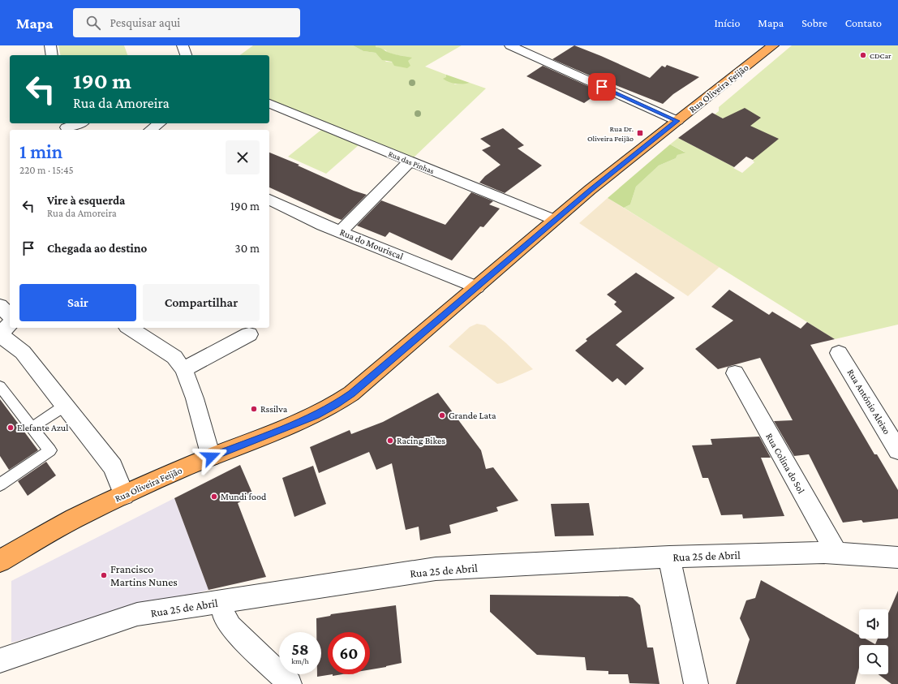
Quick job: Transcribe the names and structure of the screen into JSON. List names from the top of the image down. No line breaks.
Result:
{"streets":{"main road":["Rua Oliveira Feijão"],"street":["Rua das Pinhas","Rua do Mouriscal","Rua António Aleixo","Rua Colina do Sol","Rua 25 de Abril"]},"crossings":[["Rua Oliveira Feijão","Rua das Pinhas"],["Rua Oliveira Feijão","Rua do Mouriscal"],["Rua Colina do Sol","Rua 25 de Abril"]],"places":{"other":["CDCar","Rssilva","Grande Lata","Elefante Azul","Racing Bikes","Mundi food","Francisco Martins Nunes"],"transit":["Rua Dr. Oliveira Feijão"]},"page":{"header":"Mapa","search":"Pesquisar aqui","nav":["Início","Mapa","Sobre","Contato"],"turn":["190 m","Rua da Amoreira"],"heading":["1 min","220 m · 15:45"],"list":[{"name":"Vire à esquerda","note":"Rua da Amoreira","value":"190 m"},{"name":"Chegada ao destino","value":"30 m"}],"buttons":["Sair","Compartilhar"],"speed":"58 km/h","limit":"60"}}
